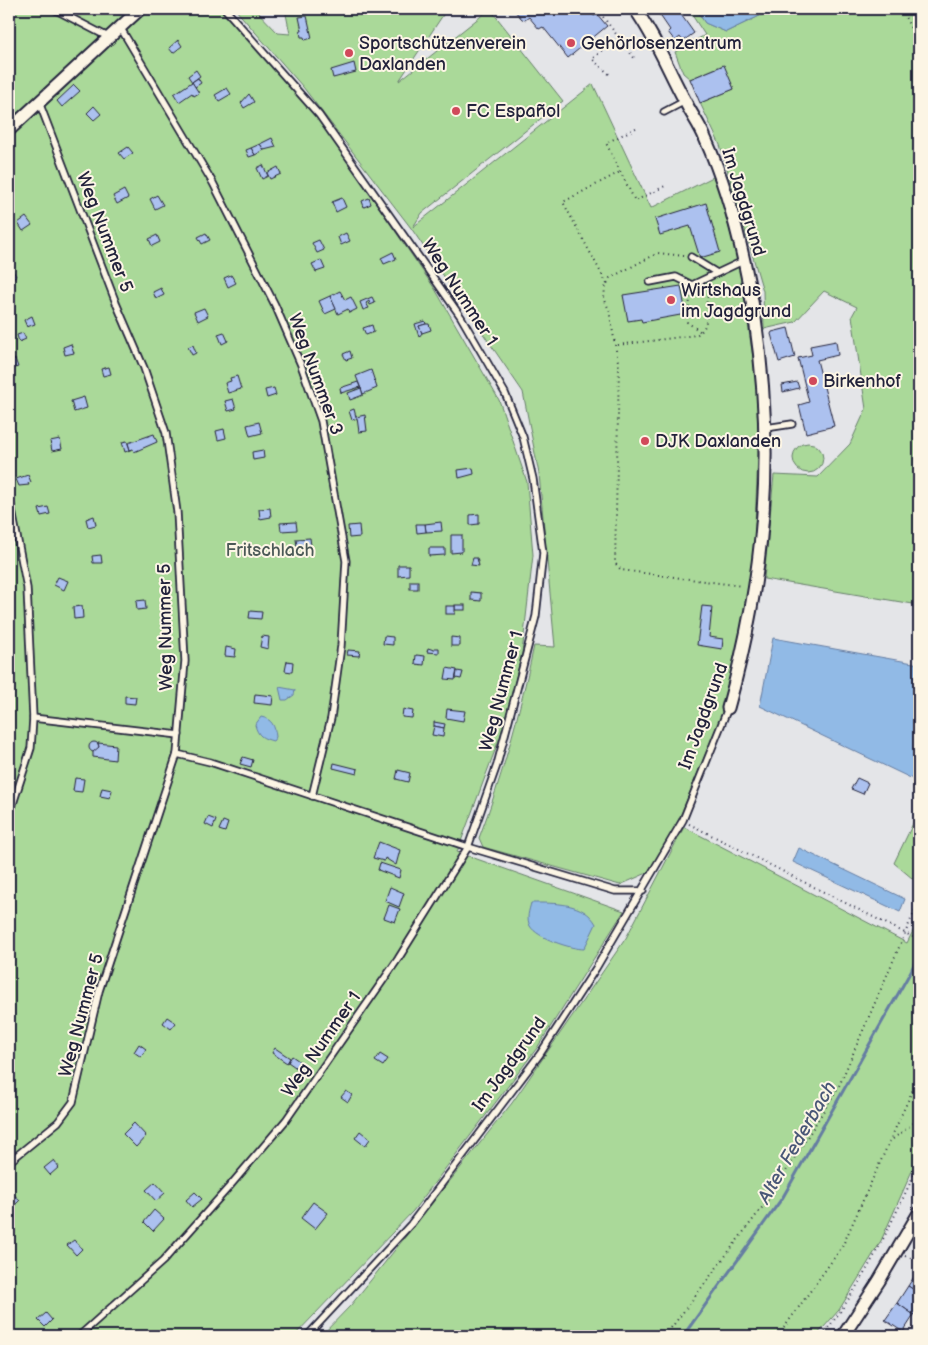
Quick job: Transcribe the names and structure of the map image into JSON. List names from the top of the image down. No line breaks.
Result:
{"streets":{"street":["Im Jagdgrund"],"lane":["Weg Nummer 5","Weg Nummer 1","Weg Nummer 3"]},"water":["Alter Federbach"],"parks":["Fritschlach"],"places":["Gehörlosenzentrum","Sportschützenverein Daxlanden","FC Español","Wirtshaus im Jagdgrund","Birkenhof","DJK Daxlanden"]}
